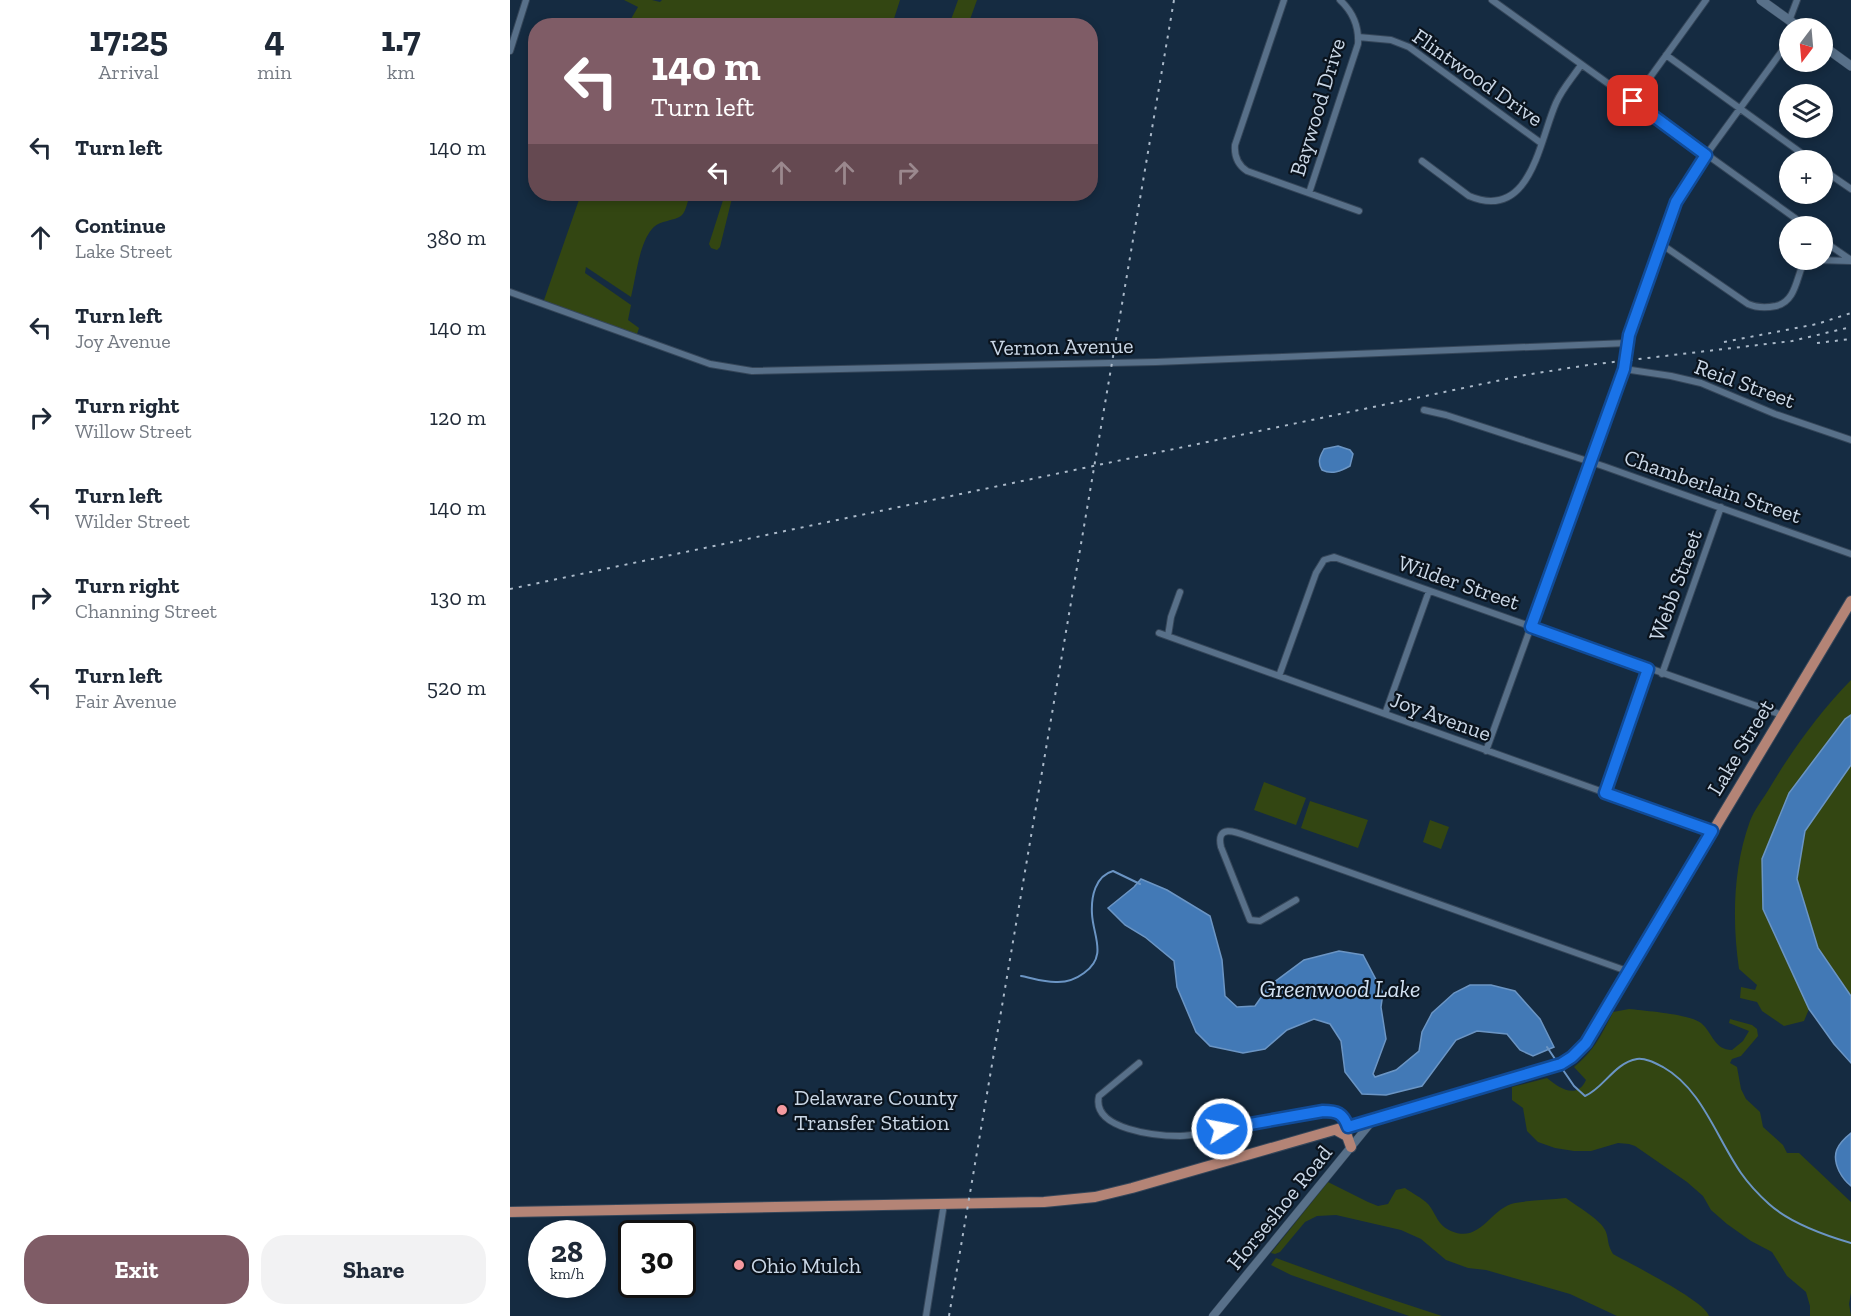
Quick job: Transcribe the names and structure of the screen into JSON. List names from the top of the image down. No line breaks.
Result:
{"streets":{"main road":["Lake Street"],"street":["Flintwood Drive","Baywood Drive","Vernon Avenue","Reid Street","Chamberlain Street","Wilder Street","Webb Street","Joy Avenue","Horseshoe Road"]},"crossings":[["Flintwood Drive","Baywood Drive"],["Chamberlain Street","Webb Street"],["Wilder Street","Webb Street"],["Wilder Street","Joy Avenue"],["Wilder Street","Lake Street"],["Joy Avenue","Lake Street"],["Lake Street","Horseshoe Road"]],"water":["Greenwood Lake"],"places":["Delaware County Transfer Station","Ohio Mulch"],"north":"bottom","page":{"eta":["17:25","Arrival","4","min","1.7","km"],"map_buttons":["+","−"],"turn":["140 m","Turn left"],"list":[{"name":"Turn left","value":"140 m"},{"name":"Continue","note":"Lake Street","value":"380 m"},{"name":"Turn left","note":"Joy Avenue","value":"140 m"},{"name":"Turn right","note":"Willow Street","value":"120 m"},{"name":"Turn left","note":"Wilder Street","value":"140 m"},{"name":"Turn right","note":"Channing Street","value":"130 m"},{"name":"Turn left","note":"Fair Avenue","value":"520 m"}],"speed":"28 km/h","limit":"30","buttons":["Exit","Share"]}}
